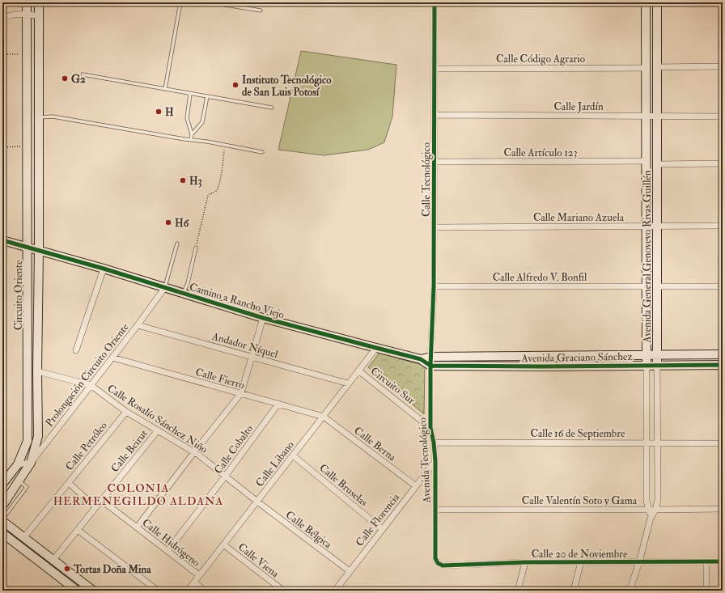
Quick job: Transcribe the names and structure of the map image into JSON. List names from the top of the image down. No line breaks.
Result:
{"streets":{"street":["Calle Código Agrario","Calle Jardín","Calle Artículo 123","Calle Tecnológico","Calle Mariano Azuela","Avenida General Genovevo Rivas Guillén","Calle Alfredo V. Bonfil","Circuito Oriente","Camino a Rancho Viejo","Andador Níquel","Avenida Graciano Sánchez","Prolongación Circuito Oriente","Calle Fierro","Circuito Sur","Calle Rosalío Sánchez Niño","Calle 16 de Septiembre","Calle Berna","Calle Petróleo","Calle Cobalto","Calle Beirut","Avenida Tecnológico","Calle Libano","Calle Bruselas","Calle Valentín Soto y Gama","Calle Florencia","Calle Bélgica","Calle Hidrógeno","Calle 20 de Noviembre","Calle Viena"]},"crossings":[["Calle Código Agrario","Calle Tecnológico"],["Calle Código Agrario","Avenida General Genovevo Rivas Guillén"],["Calle Jardín","Calle Tecnológico"],["Calle Jardín","Avenida General Genovevo Rivas Guillén"],["Calle Artículo 123","Calle Tecnológico"],["Calle Artículo 123","Avenida General Genovevo Rivas Guillén"],["Calle Tecnológico","Calle Mariano Azuela"],["Calle Tecnológico","Calle Alfredo V. Bonfil"],["Calle Tecnológico","Avenida Graciano Sánchez"],["Calle Tecnológico","Avenida Tecnológico"],["Calle Mariano Azuela","Avenida General Genovevo Rivas Guillén"],["Avenida General Genovevo Rivas Guillén","Calle Alfredo V. Bonfil"],["Avenida General Genovevo Rivas Guillén","Avenida Graciano Sánchez"],["Avenida General Genovevo Rivas Guillén","Calle 16 de Septiembre"],["Avenida General Genovevo Rivas Guillén","Calle Valentín Soto y Gama"],["Circuito Oriente","Camino a Rancho Viejo"],["Circuito Oriente","Prolongación Circuito Oriente"],["Circuito Oriente","Calle Rosalío Sánchez Niño"],["Camino a Rancho Viejo","Avenida Graciano Sánchez"],["Camino a Rancho Viejo","Prolongación Circuito Oriente"],["Camino a Rancho Viejo","Avenida Tecnológico"],["Camino a Rancho Viejo","Calle Libano"],["Andador Níquel","Prolongación Circuito Oriente"],["Andador Níquel","Calle Libano"],["Avenida Graciano Sánchez","Avenida Tecnológico"],["Prolongación Circuito Oriente","Calle Fierro"],["Prolongación Circuito Oriente","Calle Rosalío Sánchez Niño"],["Calle Fierro","Calle Berna"],["Calle Fierro","Calle Cobalto"],["Calle Fierro","Calle Libano"],["Circuito Sur","Avenida Tecnológico"],["Circuito Sur","Calle Libano"],["Calle Rosalío Sánchez Niño","Calle Petróleo"],["Calle Rosalío Sánchez Niño","Calle Cobalto"],["Calle Rosalío Sánchez Niño","Calle Beirut"],["Calle Rosalío Sánchez Niño","Calle Libano"],["Calle Rosalío Sánchez Niño","Calle Bélgica"],["Calle 16 de Septiembre","Avenida Tecnológico"],["Calle Berna","Calle Libano"],["Calle Berna","Calle Florencia"],["Calle Cobalto","Calle Hidrógeno"],["Calle Beirut","Calle Hidrógeno"],["Avenida Tecnológico","Calle Valentín Soto y Gama"],["Avenida Tecnológico","Calle Florencia"],["Avenida Tecnológico","Calle 20 de Noviembre"],["Calle Libano","Calle Bruselas"],["Calle Libano","Calle Bélgica"],["Calle Libano","Calle Hidrógeno"],["Calle Libano","Calle Viena"],["Calle Bruselas","Calle Florencia"],["Calle Florencia","Calle Bélgica"]],"districts":["COLONIA HERMENEGILDO ALDANA"],"places":["G2","Instituto Tecnológico de San Luis Potosí","H","H3","H6","Tortas Doña Mina"]}
